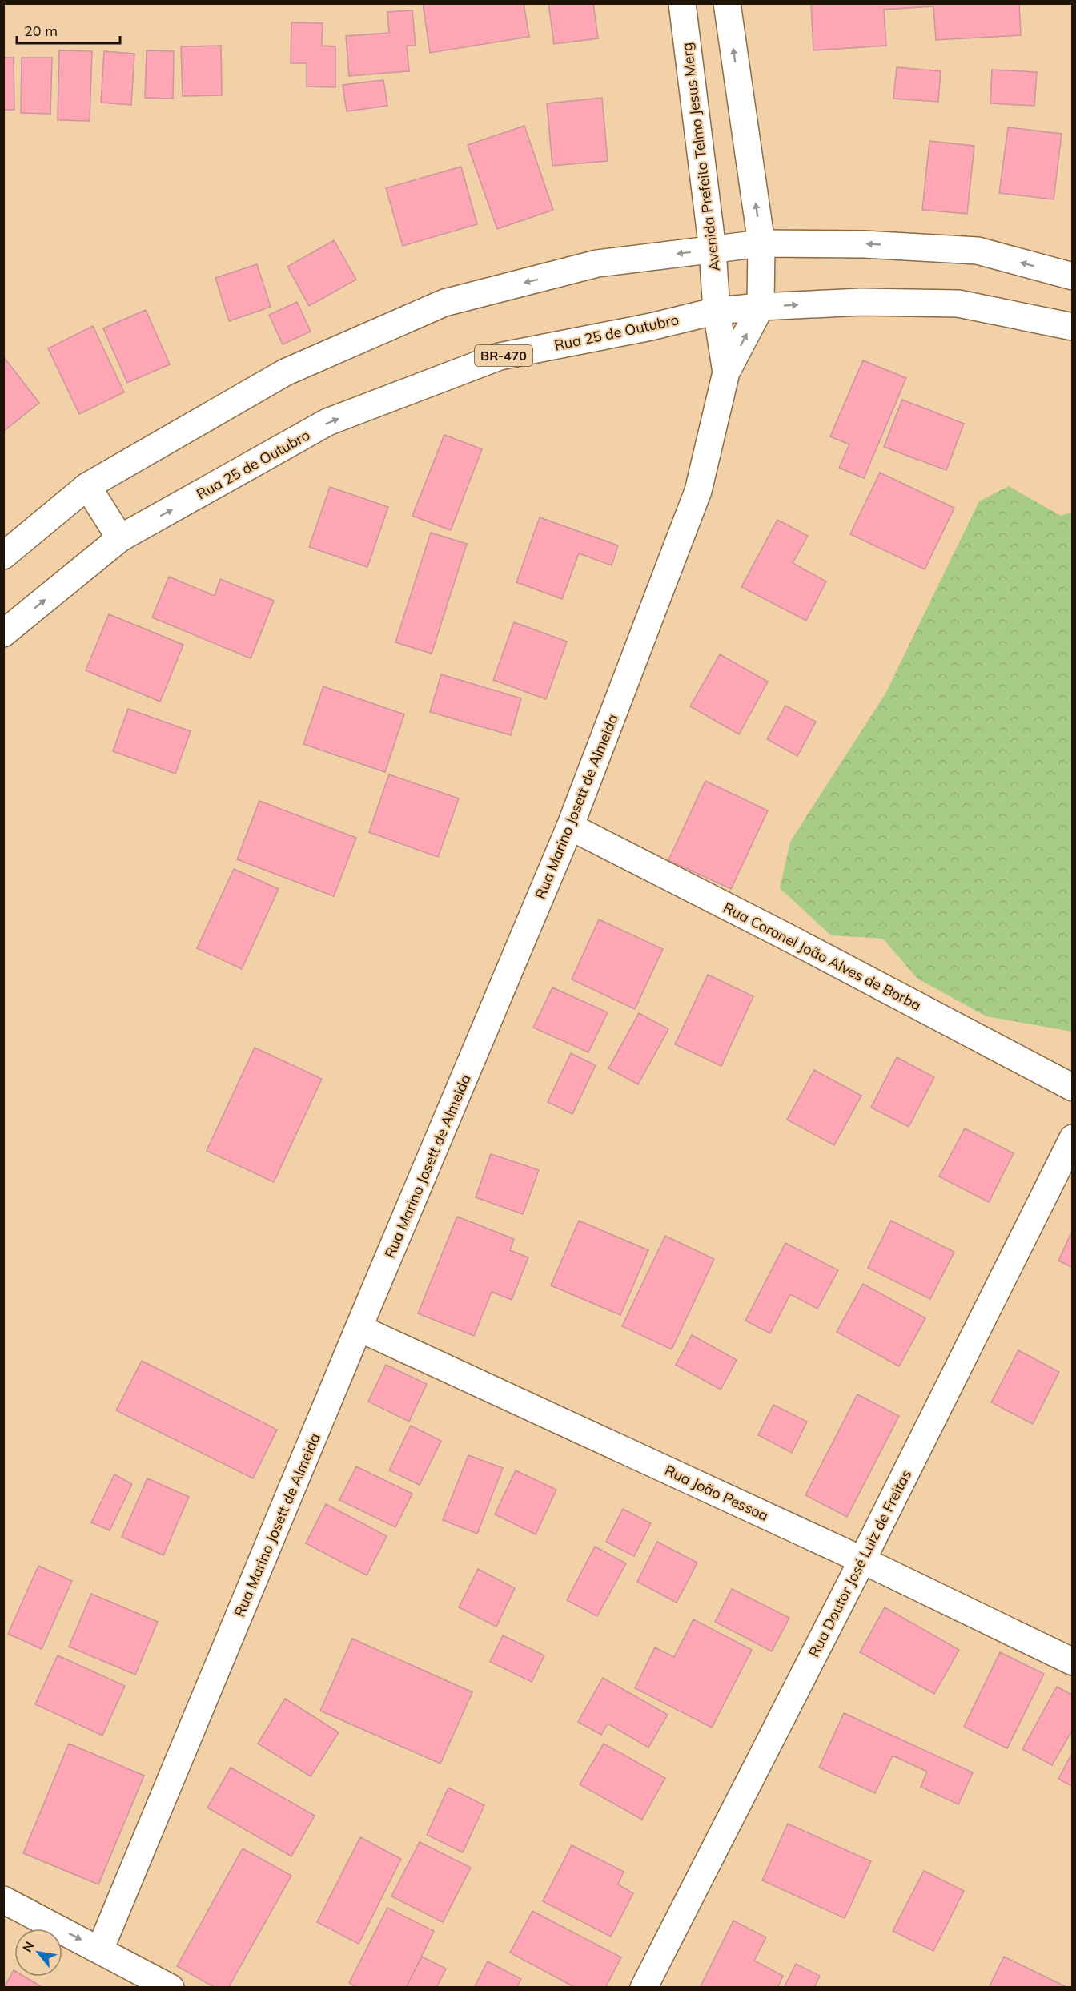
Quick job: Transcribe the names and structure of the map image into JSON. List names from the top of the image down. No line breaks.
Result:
{"streets":{"street":["Avenida Prefeito Telmo Jesus Merg","Rua 25 de Outubro","BR-470","Rua Marino Josett de Almeida","Rua Coronel João Alves de Borba","Rua João Pessoa","Rua Doutor José Luiz de Freitas"]},"crossings":[["Avenida Prefeito Telmo Jesus Merg","Rua 25 de Outubro"],["Avenida Prefeito Telmo Jesus Merg","Rua Marino Josett de Almeida"],["Rua 25 de Outubro","Rua Marino Josett de Almeida"],["Rua Marino Josett de Almeida","Rua Coronel João Alves de Borba"],["Rua Marino Josett de Almeida","Rua João Pessoa"],["Rua João Pessoa","Rua Doutor José Luiz de Freitas"]],"scale_bar":"20 m","north":"top left"}
